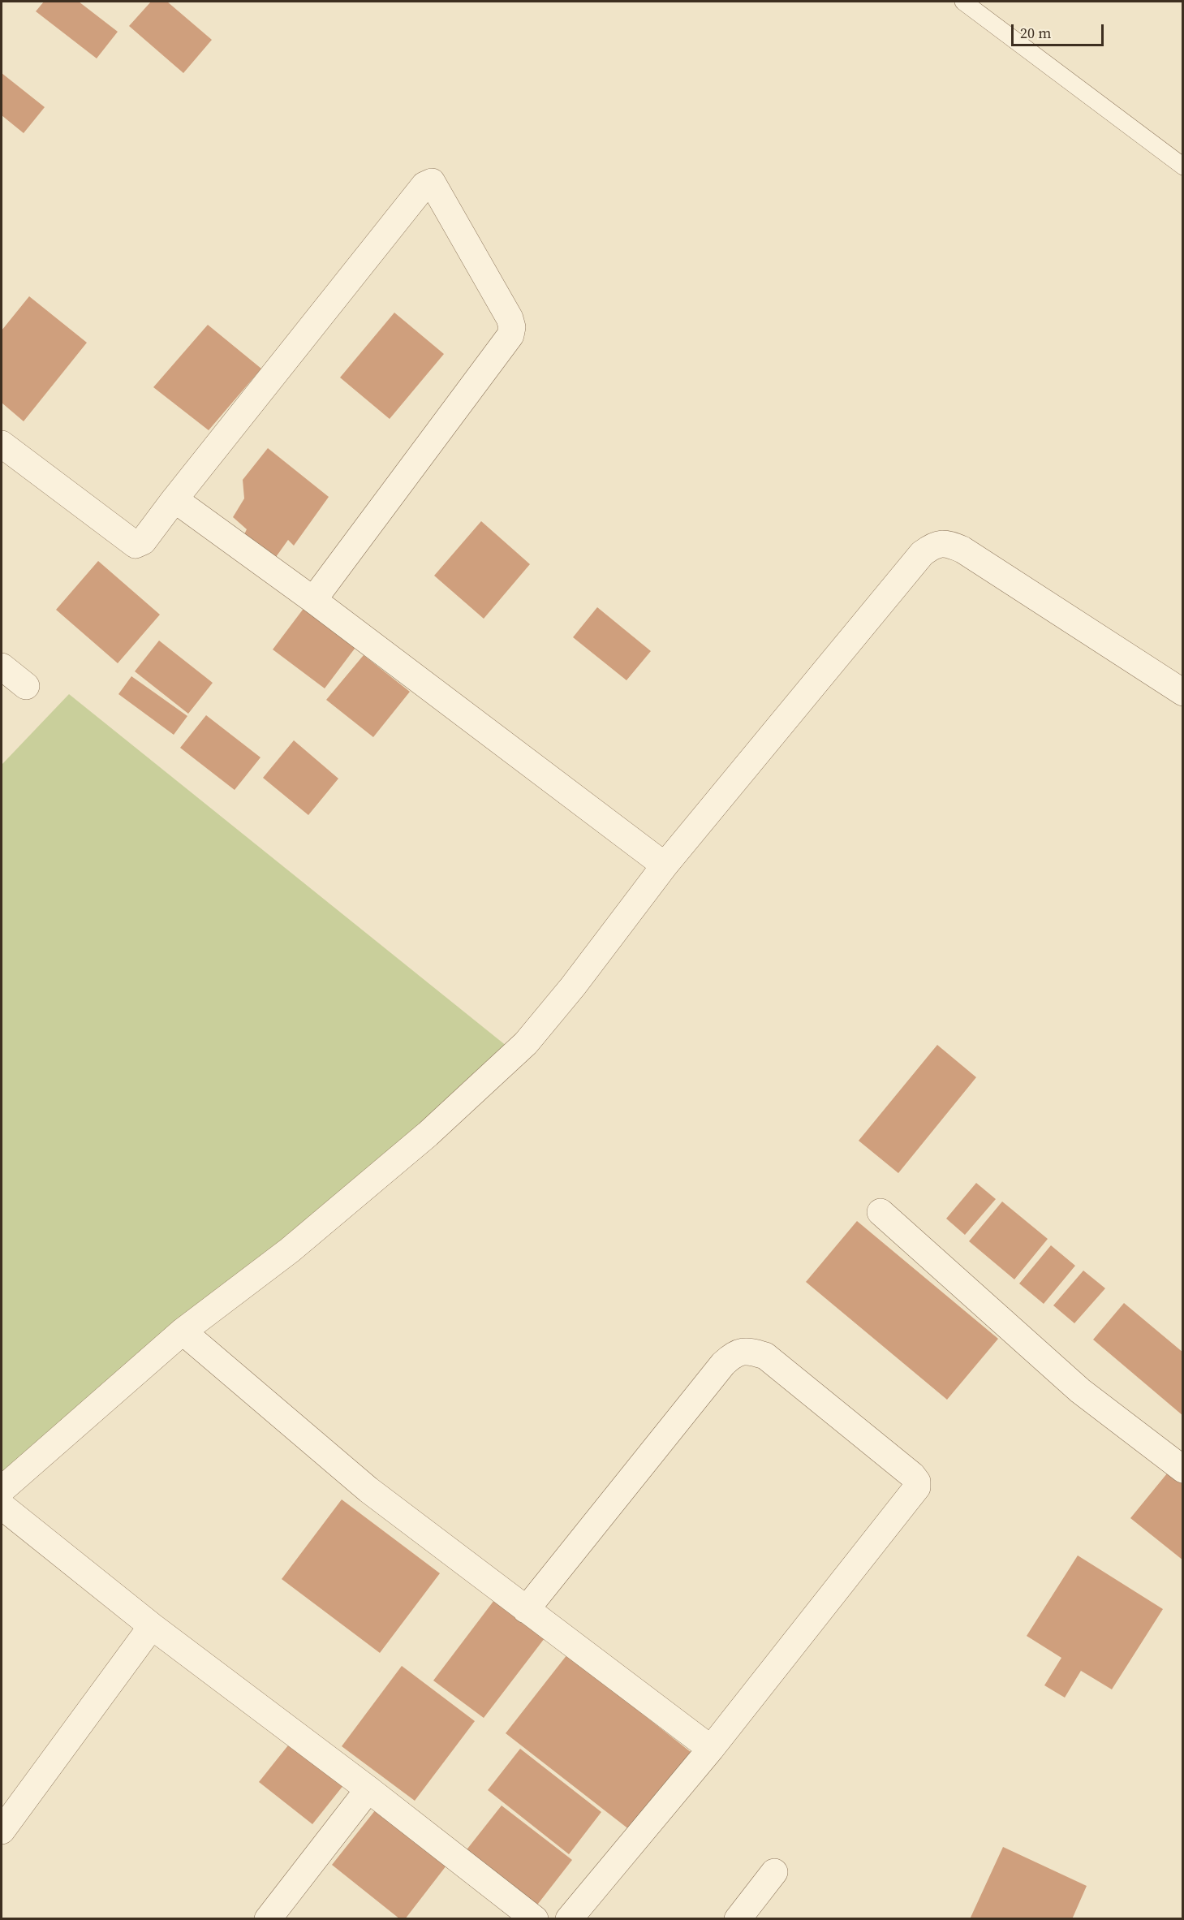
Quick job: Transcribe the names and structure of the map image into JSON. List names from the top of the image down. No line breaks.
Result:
{"scale_bar":"20 m"}
